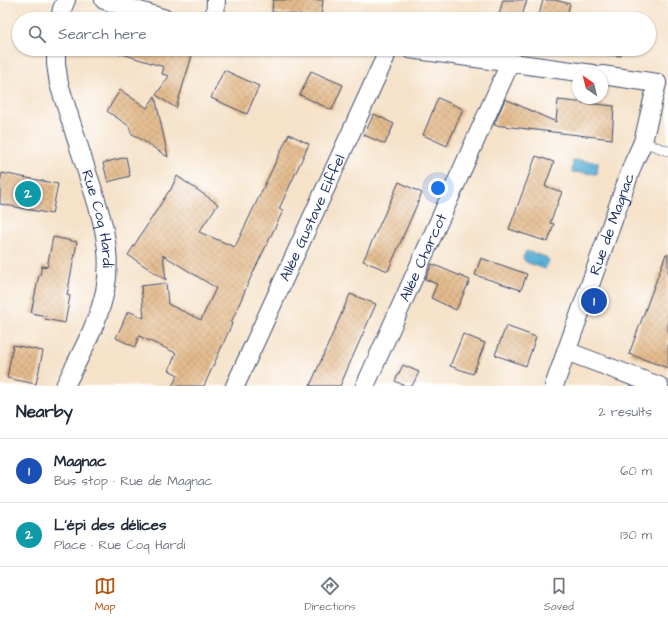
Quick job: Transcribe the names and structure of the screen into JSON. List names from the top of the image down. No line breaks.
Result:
{"streets":{"street":["Allée Gustave Eiffel","Rue Coq Hardi","Rue de Magnac","Allée Charcot"]},"north":"top left","page":{"search":"Search here","pins":["2","1"],"heading":["Nearby","2 results"],"list":[{"mark":"1","name":"Magnac","note":"Bus stop · Rue de Magnac","value":"60 m"},{"mark":"2","name":"L'épi des délices","note":"Place · Rue Coq Hardi","value":"130 m"}],"nav":["Map","Directions","Saved"]}}
